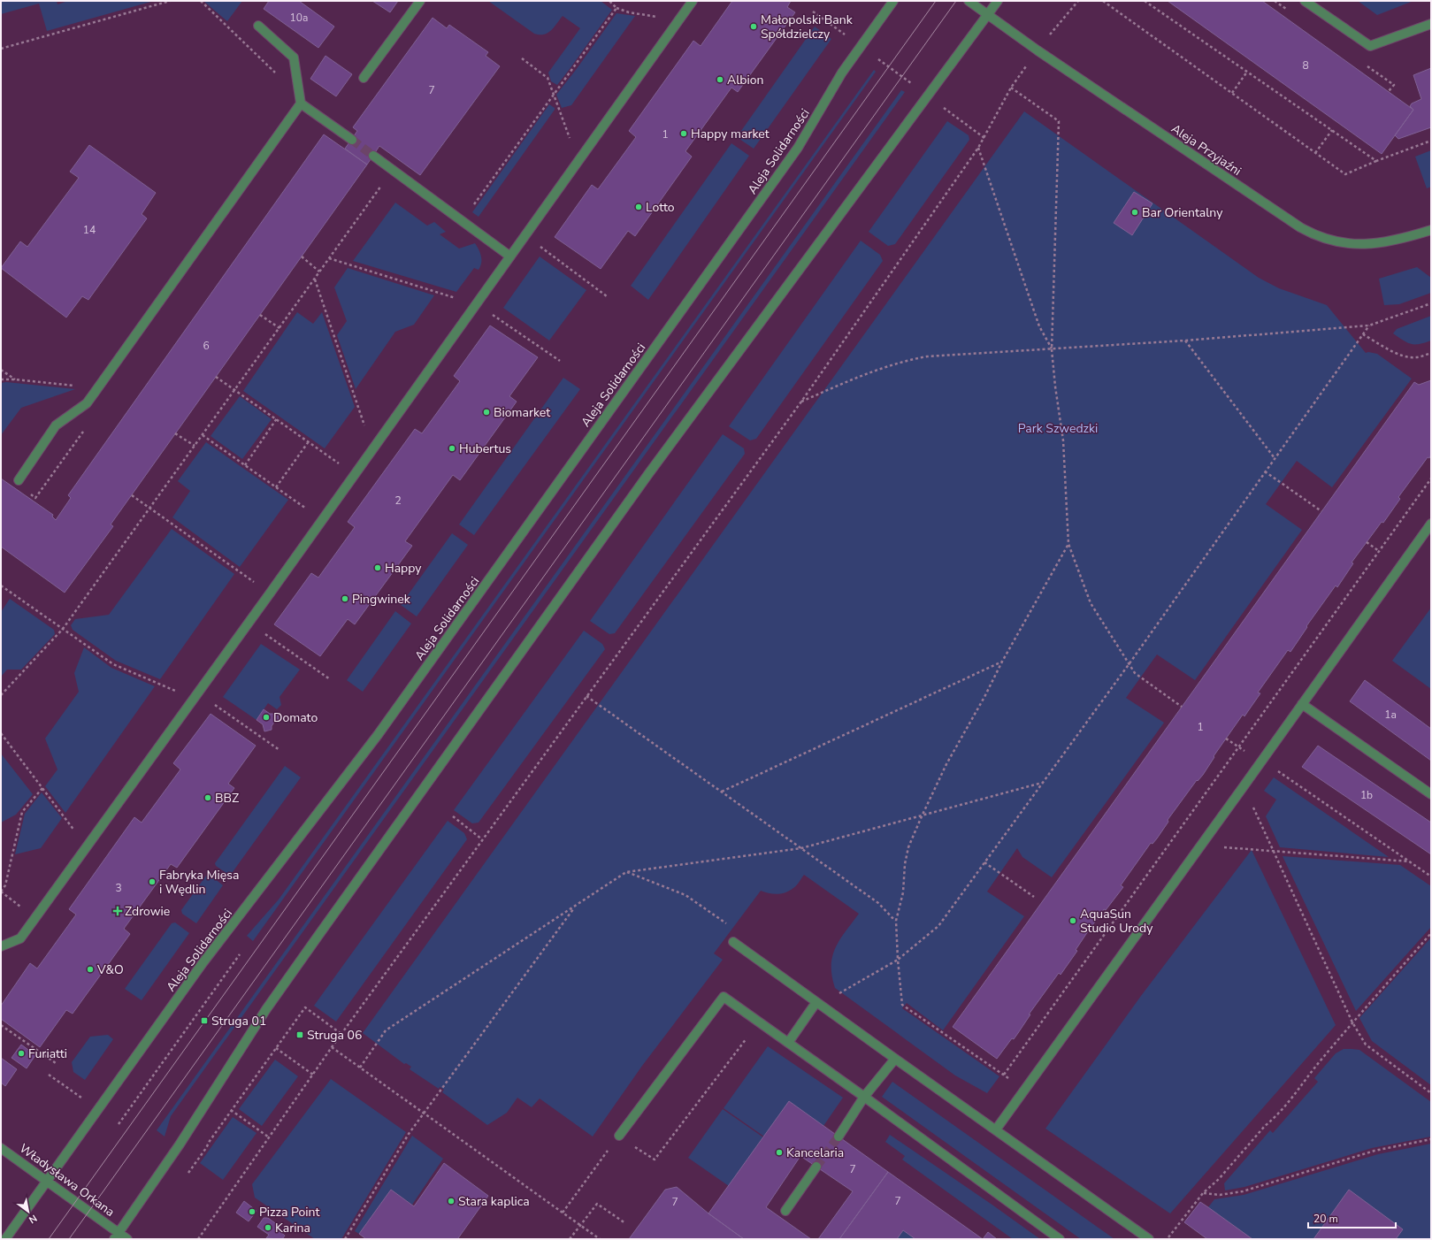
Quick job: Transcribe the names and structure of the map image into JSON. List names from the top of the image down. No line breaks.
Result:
{"streets":{"street":["Aleja Przyjaźni","Aleja Solidarności","Władysława Orkana"]},"crossings":[["Aleja Solidarności","Władysława Orkana"]],"parks":["Park Szwedzki"],"places":{"other":["Małopolski Bank Spółdzielczy","Albion","Happy market","Lotto","Bar Orientalny","Biomarket","Hubertus","Happy","Pingwinek","Domato","BBZ","Fabryka Mięsa i Wędlin","AquaSun Studio Urody","V&O","Furiatti","Kancelaria","Stara kaplica","Pizza Point","Karina"],"health":["Zdrowie"],"transit":["Struga 01","Struga 06"]},"house_numbers":["10a","8","7","1","14","6","2","1a","1","1b","3","7","7","7"],"scale_bar":"20 m","north":"bottom right"}
